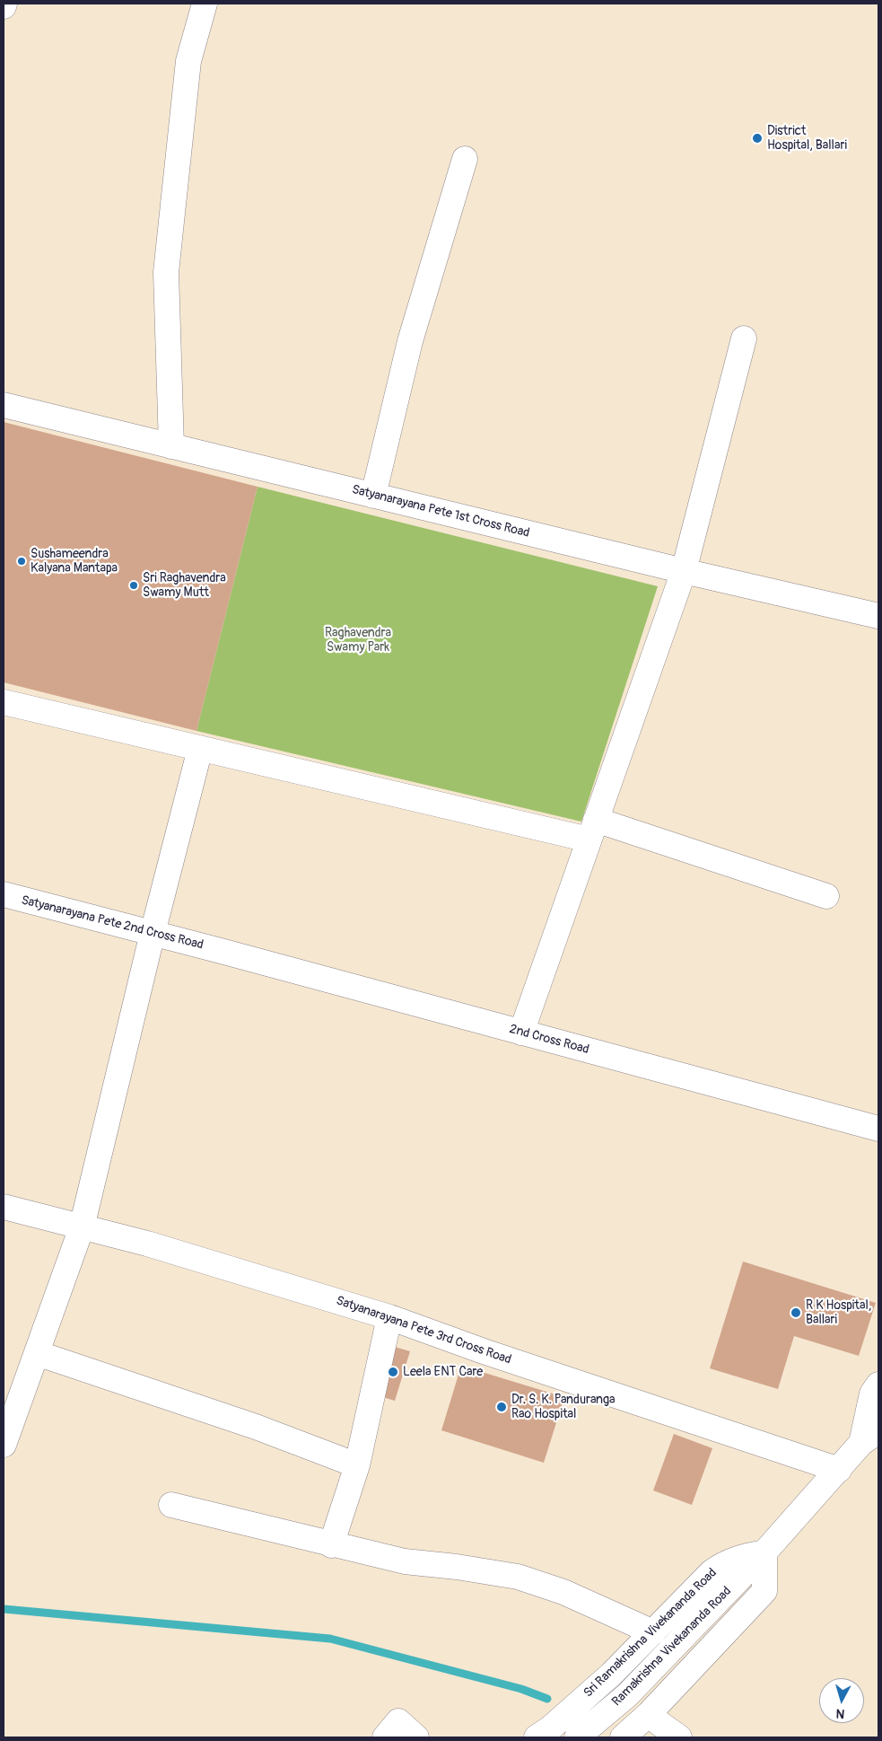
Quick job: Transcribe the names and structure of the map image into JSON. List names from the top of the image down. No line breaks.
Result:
{"streets":{"street":["Satyanarayana Pete 1st Cross Road","Satyanarayana Pete 2nd Cross Road","2nd Cross Road","Satyanarayana Pete 3rd Cross Road","Sri Ramakrishna Vivekananda Road","Ramakrishna Vivekananda Road"]},"crossings":[["Satyanarayana Pete 2nd Cross Road","2nd Cross Road"],["Sri Ramakrishna Vivekananda Road","Ramakrishna Vivekananda Road"]],"parks":["Raghavendra Swamy Park"],"places":["District Hospital, Ballari","Sushameendra Kalyana Mantapa","Sri Raghavendra Swamy Mutt","R K Hospital, Ballari","Leela ENT Care","Dr. S. K. Panduranga Rao Hospital"],"north":"bottom"}
